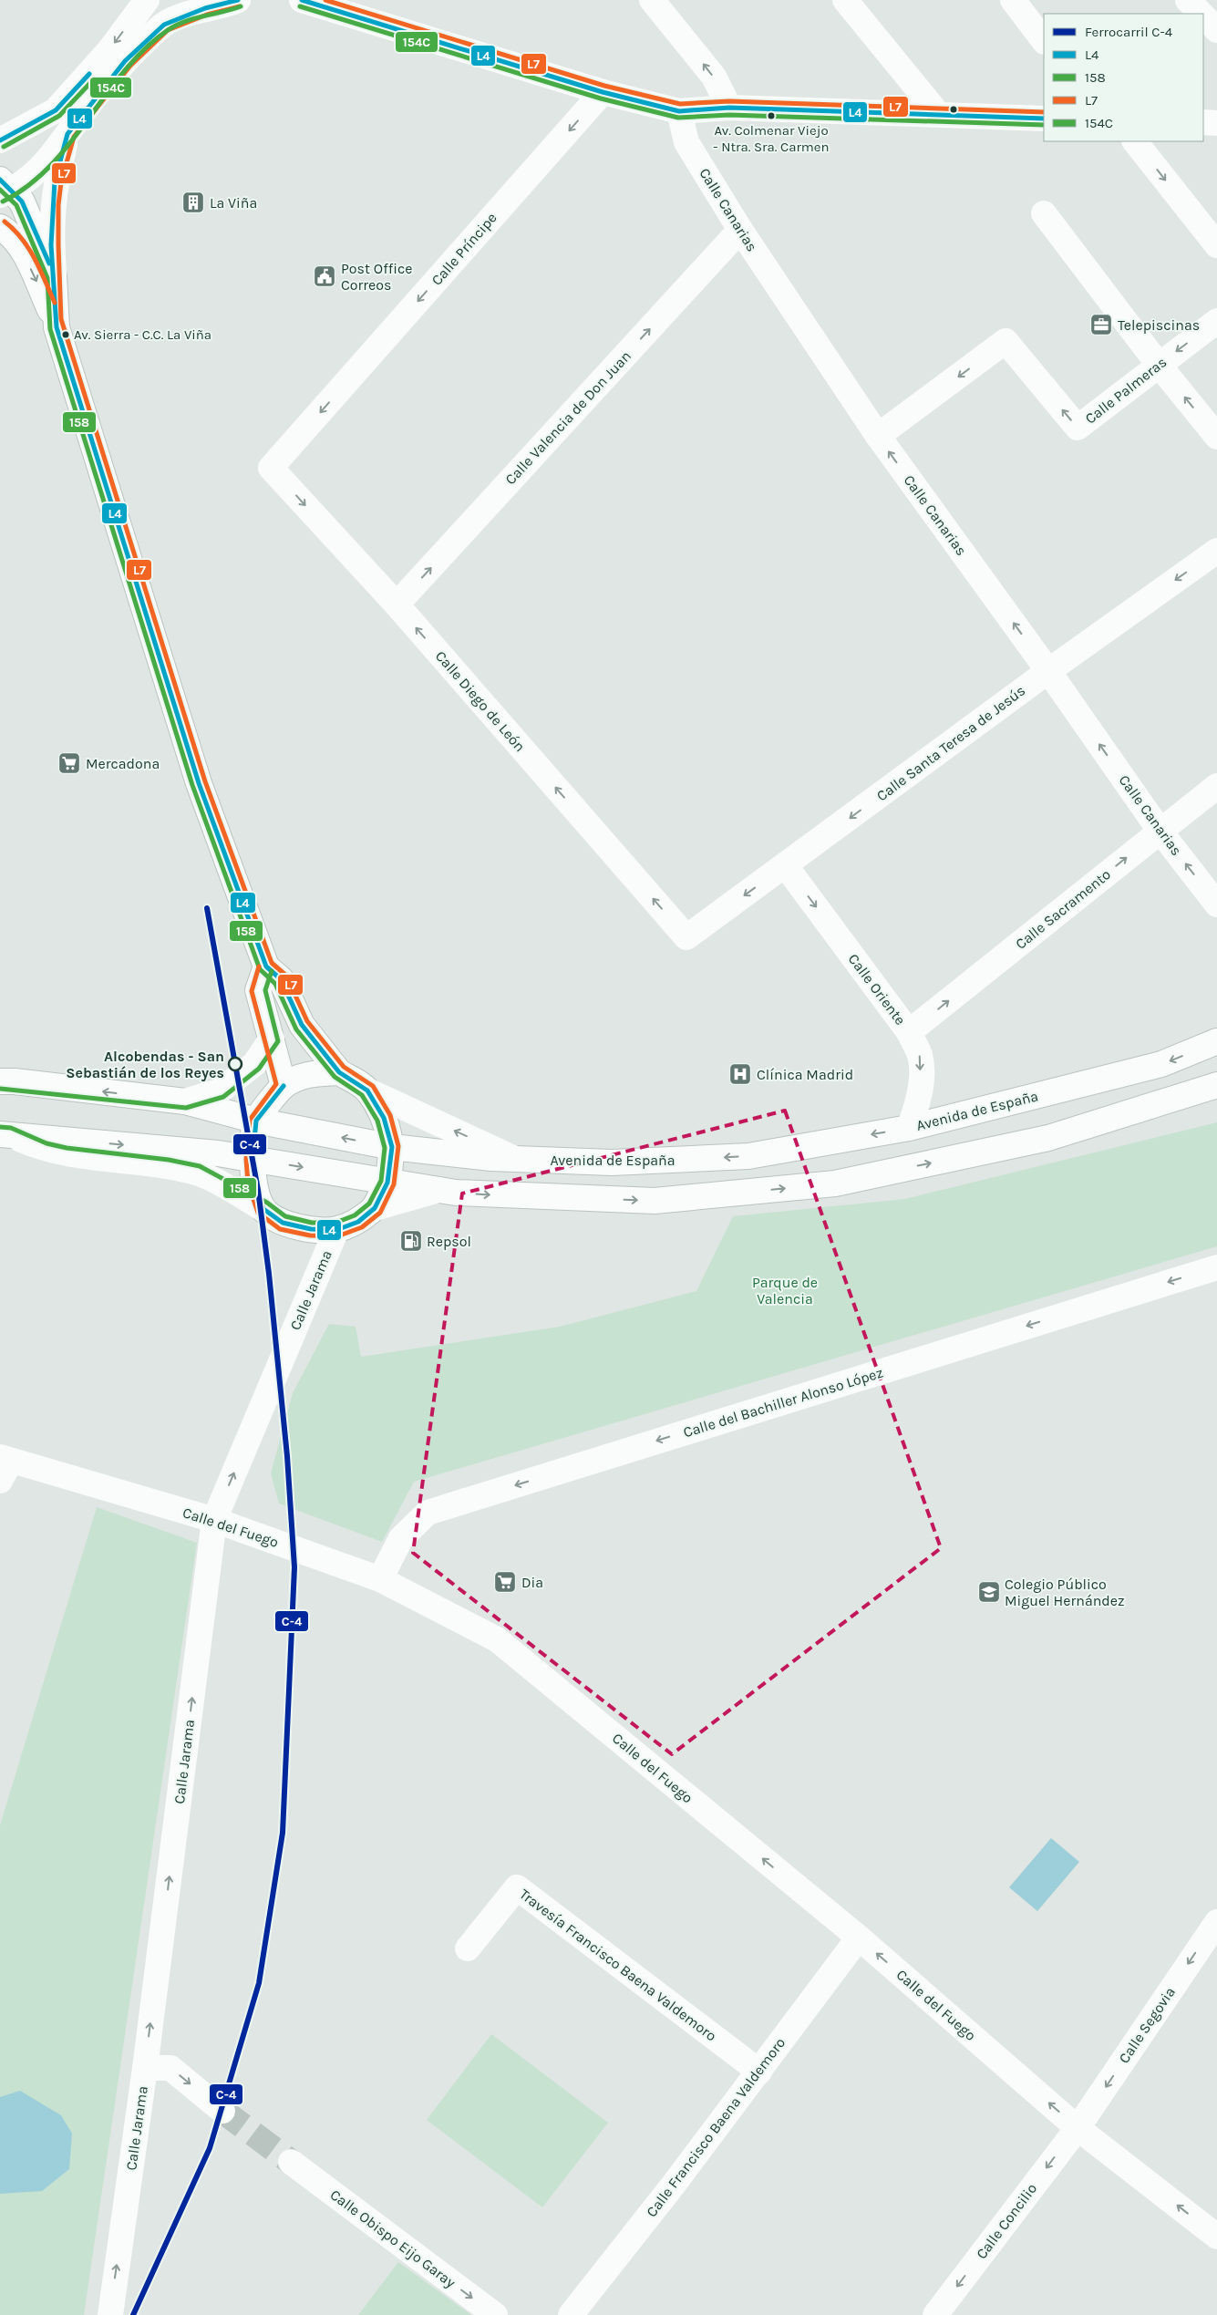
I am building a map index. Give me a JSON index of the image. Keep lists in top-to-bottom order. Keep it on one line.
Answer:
{"streets":{"street":["Calle Canarias","Calle Príncipe","Calle Palmeras","Calle Valencia de Don Juan","Calle Diego de León","Calle Santa Teresa de Jesús","Calle Sacramento","Calle Oriente","Avenida de España","Calle Jarama","Calle del Bachiller Alonso López","Calle del Fuego","Travesía Francisco Baena Valdemoro","Calle Segovia","Calle Francisco Baena Valdemoro","Calle Concilio","Calle Obispo Eijo Garay"]},"crossings":[["Calle Canarias","Calle Palmeras"],["Calle Canarias","Calle Valencia de Don Juan"],["Calle Canarias","Calle Santa Teresa de Jesús"],["Calle Canarias","Calle Sacramento"],["Calle Príncipe","Calle Diego de León"],["Calle Valencia de Don Juan","Calle Diego de León"],["Calle Diego de León","Calle Santa Teresa de Jesús"],["Calle Santa Teresa de Jesús","Calle Oriente"],["Calle Sacramento","Calle Oriente"],["Calle Oriente","Avenida de España"],["Calle Jarama","Calle del Fuego"],["Calle del Bachiller Alonso López","Calle del Fuego"],["Calle del Fuego","Calle Segovia"],["Calle del Fuego","Calle Francisco Baena Valdemoro"],["Calle del Fuego","Calle Concilio"],["Travesía Francisco Baena Valdemoro","Calle Francisco Baena Valdemoro"],["Calle Segovia","Calle Concilio"]],"one_way":["Calle Canarias","Calle Príncipe","Calle Palmeras","Calle Valencia de Don Juan","Calle Santa Teresa de Jesús","Calle Sacramento","Calle Oriente","Calle Jarama","Calle del Fuego","Calle Segovia","Calle Concilio","Calle Obispo Eijo Garay"],"parks":["Parque de Valencia"],"places":{"other":["Av. Colmenar Viejo - Ntra. Sra. Carmen","Av. Sierra - C.C. La Viña","Alcobendas - San Sebastián de los Reyes"],"building":["La Viña"],"public building":["Post Office Correos"],"office":["Telepiscinas"],"supermarket":["Mercadona","Dia"],"hospital":["Clínica Madrid"],"fuel station":["Repsol"],"school or university":["Colegio Público Miguel Hernández"]},"lines":["transit line L4","transit line L7","transit line 154C","transit line 158","rail line C-4"],"legend":["Ferrocarril C-4","L4","158","L7","154C"]}
